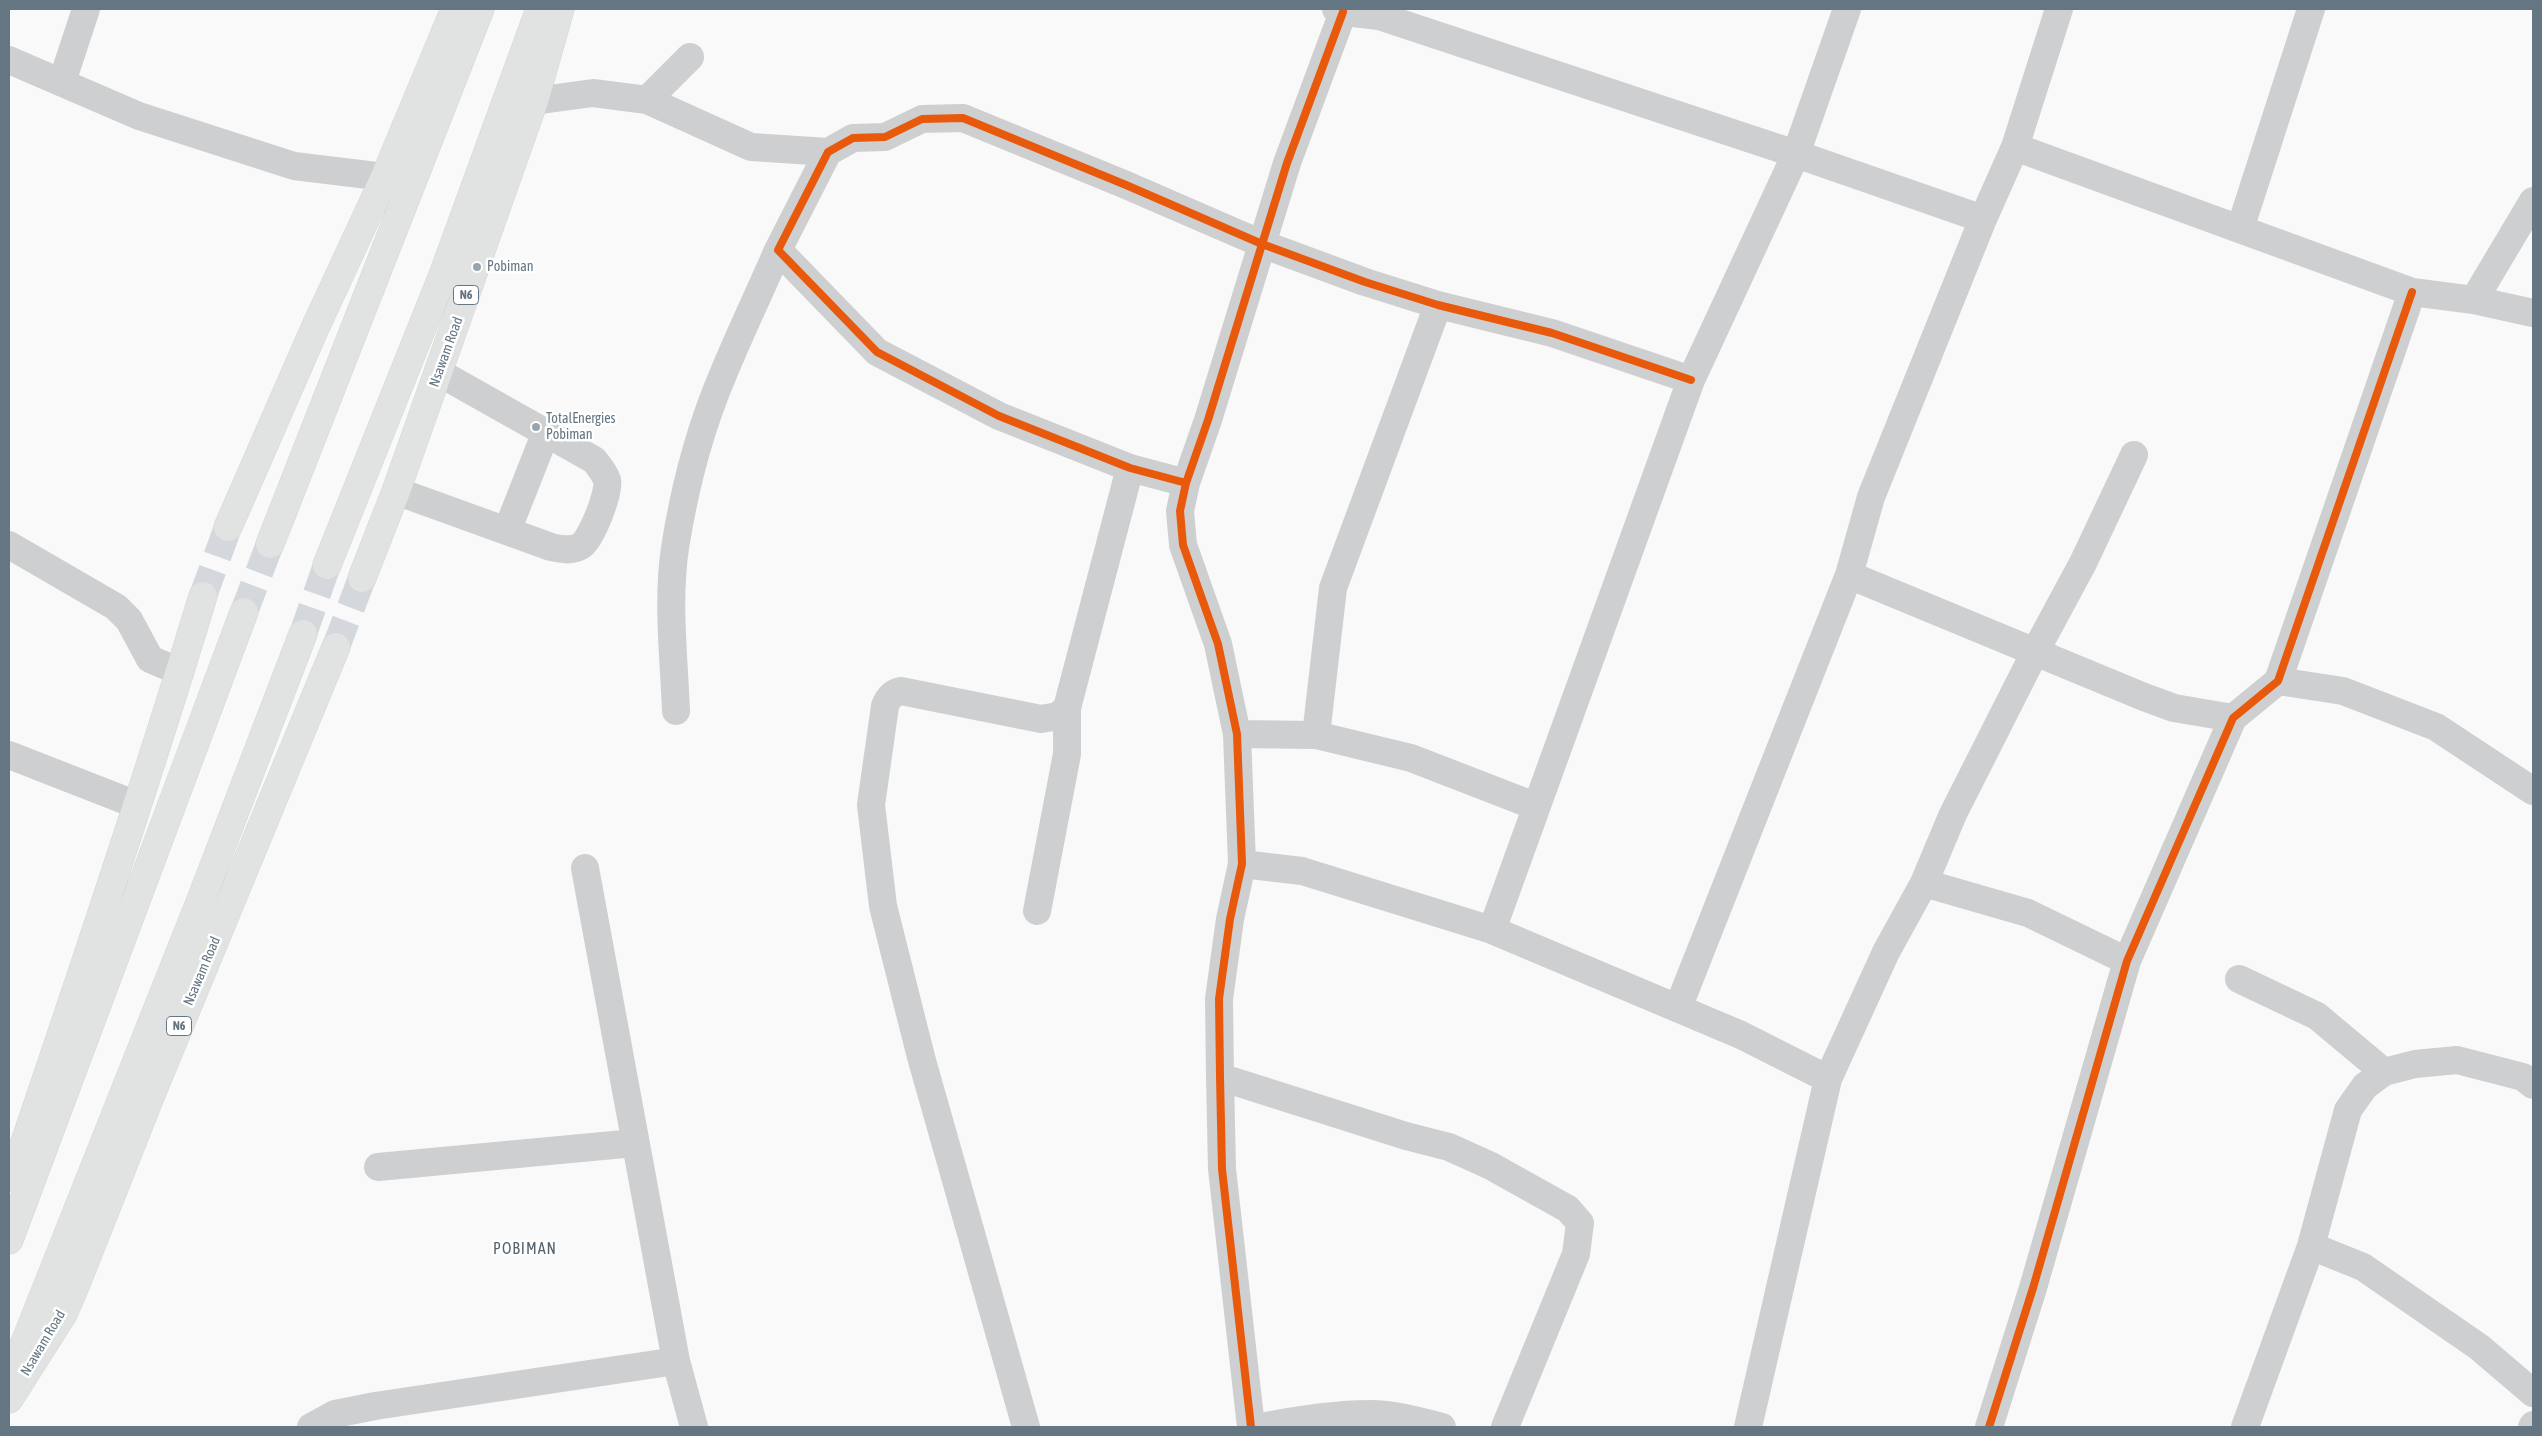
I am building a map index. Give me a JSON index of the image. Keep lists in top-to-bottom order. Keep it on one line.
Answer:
{"streets":{"highway":["N6","Nsawam Road"]},"districts":["POBIMAN"],"places":["Pobiman","TotalEnergies Pobiman"]}
